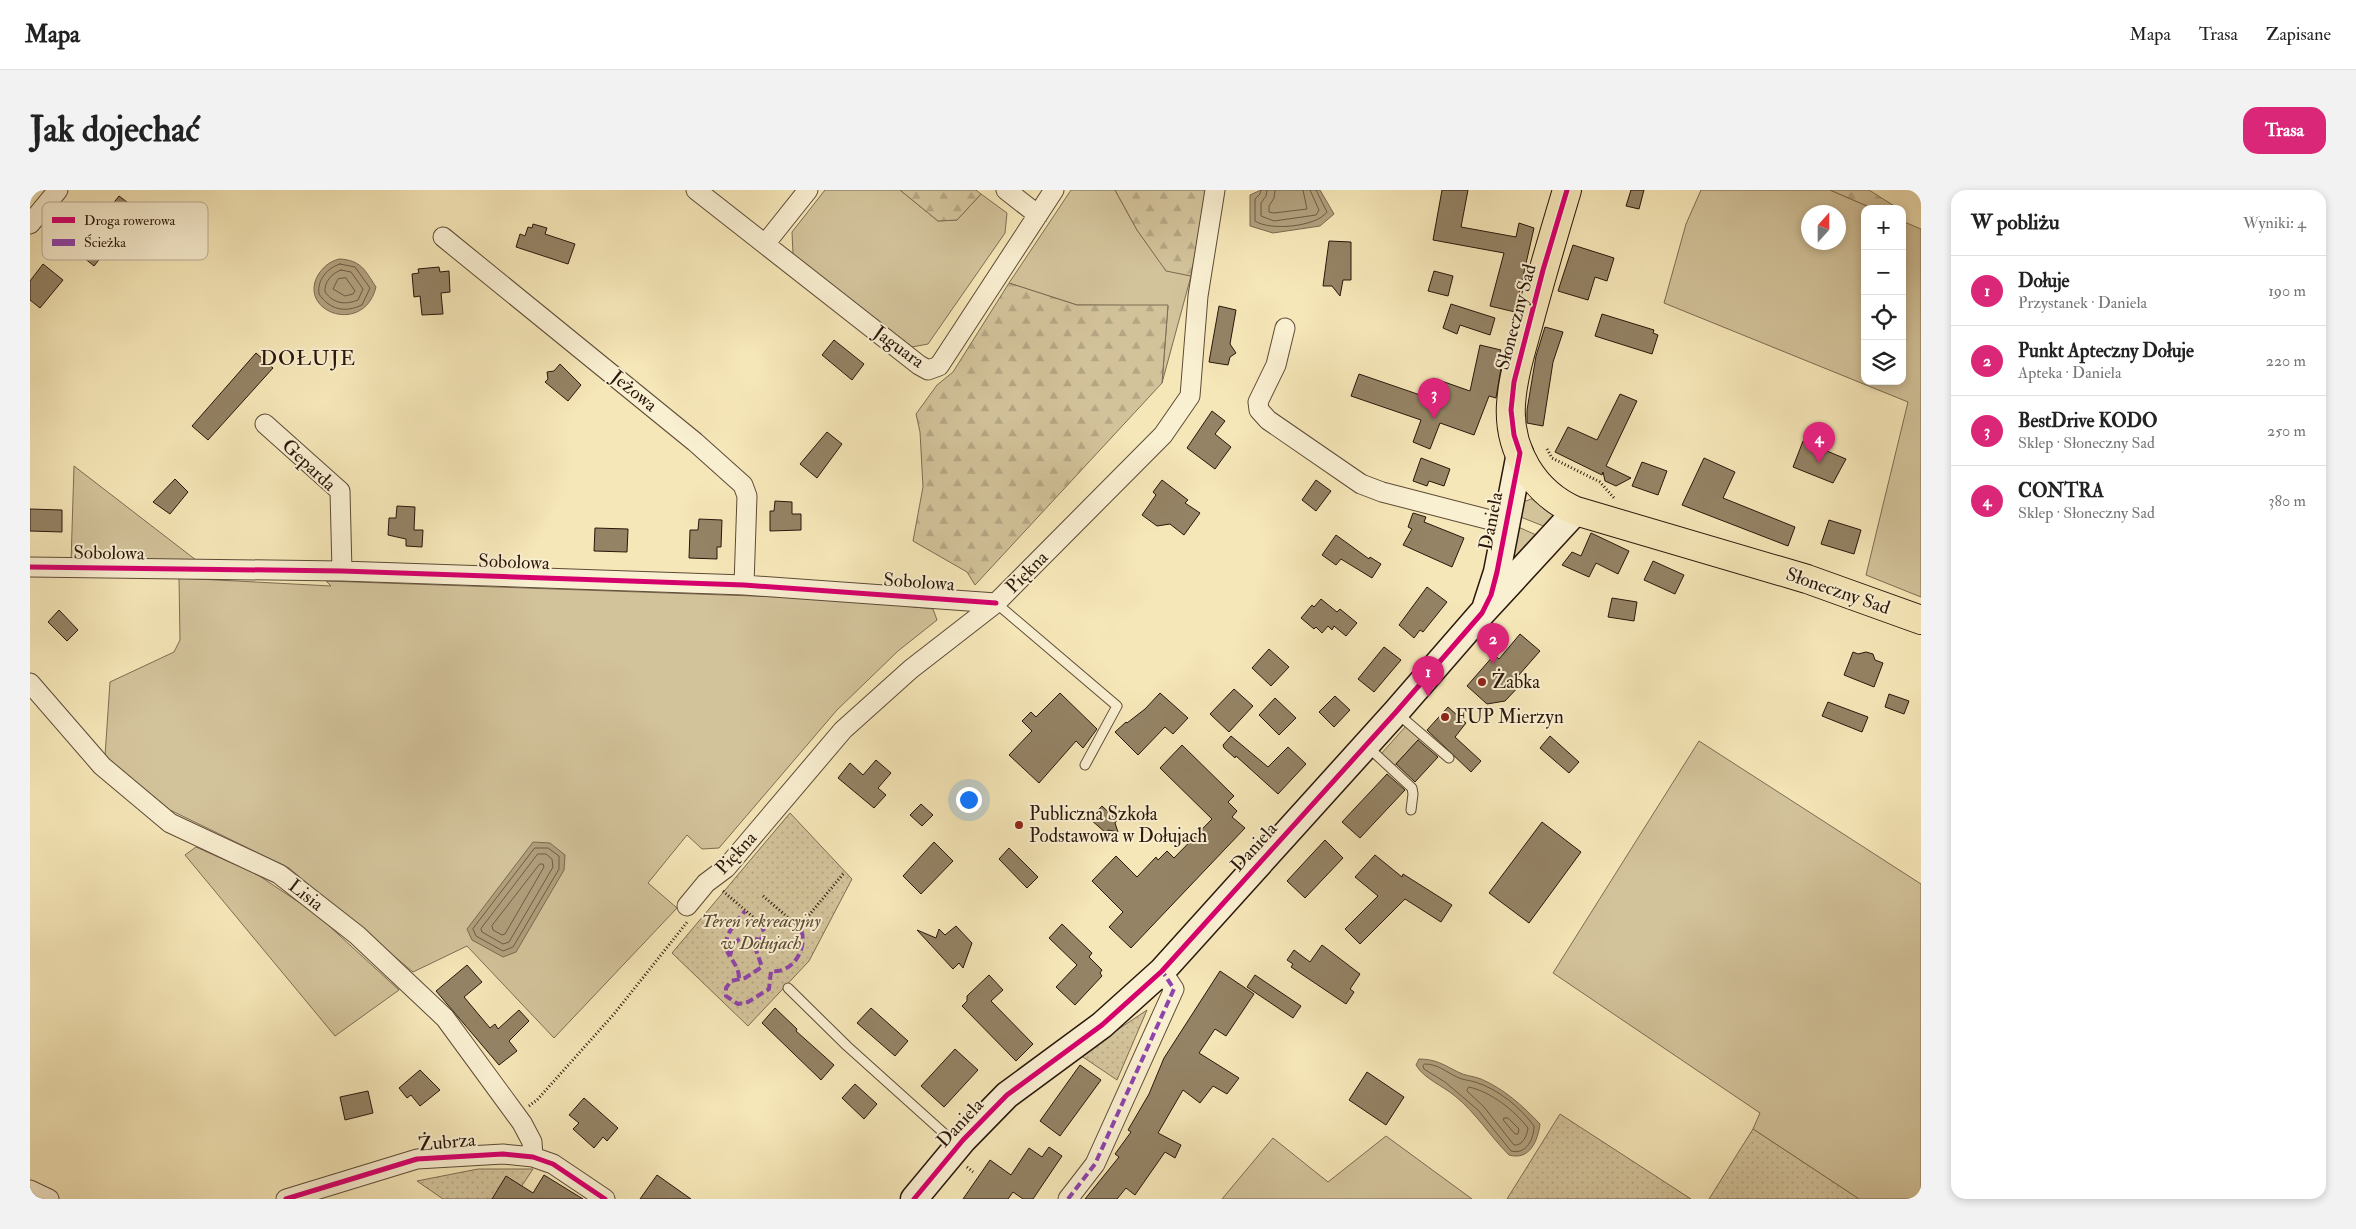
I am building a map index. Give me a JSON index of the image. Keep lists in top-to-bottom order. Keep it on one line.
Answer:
{"streets":{"main road":["Słoneczny Sad"],"street":["Jaguara","Jeżowa","Geparda","Daniela","Sobolowa","Piękna","Lisia","Żubrza"]},"crossings":[["Słoneczny Sad","Daniela"],["Jeżowa","Sobolowa"],["Geparda","Sobolowa"],["Sobolowa","Piękna"],["Lisia","Żubrza"]],"districts":["DOŁUJE"],"parks":["Teren rekreacyjny w Dołujach"],"places":["Żabka","FUP Mierzyn","Publiczna Szkoła Podstawowa w Dołujach"],"legend":["Droga rowerowa","Ścieżka"],"north":"top","page":{"header":"Mapa","nav":["Mapa","Trasa","Zapisane"],"buttons":"Trasa","title":"Jak dojechać","heading":["W pobliżu","Wyniki: 4"],"map_buttons":["+","−"],"list":[{"mark":"1","name":"Dołuje","note":"Przystanek · Daniela","value":"190 m"},{"mark":"2","name":"Punkt Apteczny Dołuje","note":"Apteka · Daniela","value":"220 m"},{"mark":"3","name":"BestDrive KODO","note":"Sklep · Słoneczny Sad","value":"250 m"},{"mark":"4","name":"CONTRA","note":"Sklep · Słoneczny Sad","value":"380 m"}],"pins":["3","4","2","1"]}}
